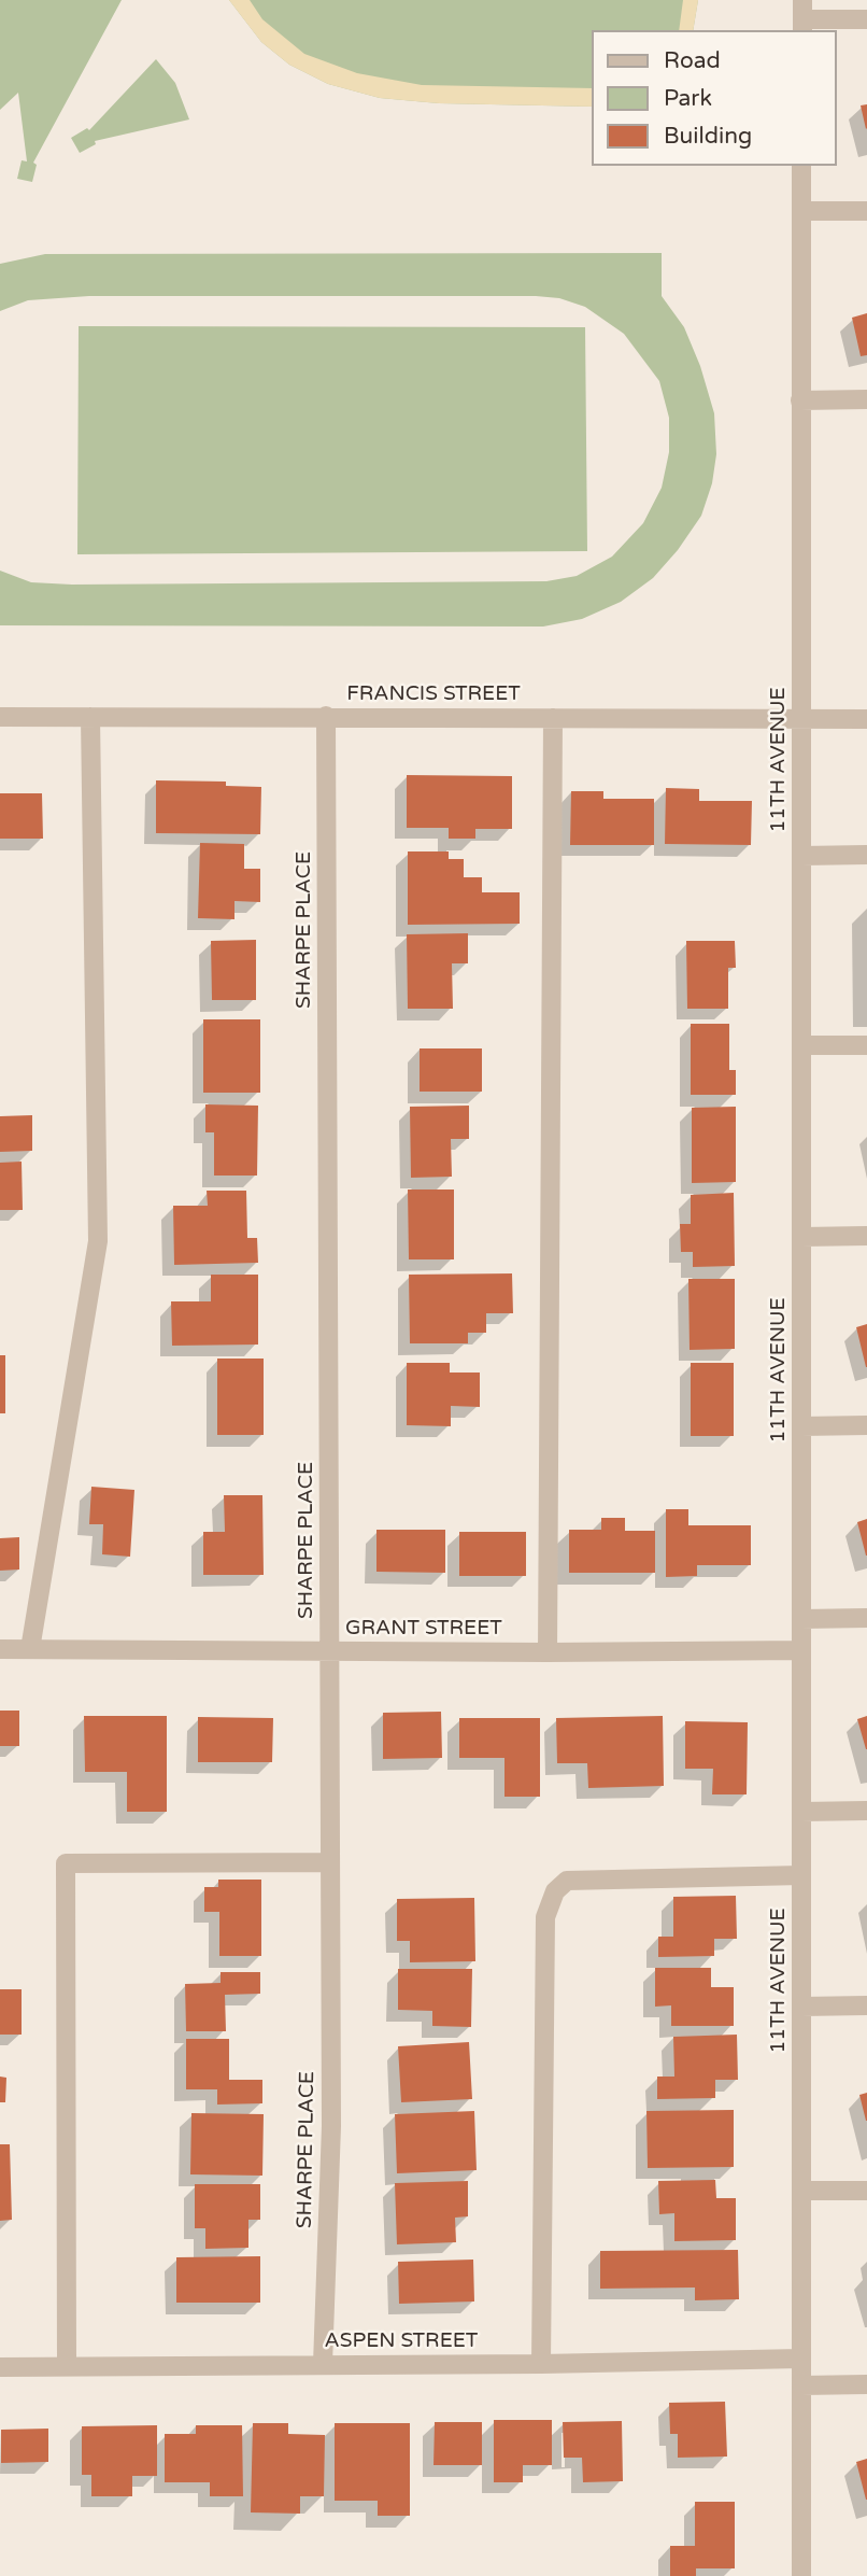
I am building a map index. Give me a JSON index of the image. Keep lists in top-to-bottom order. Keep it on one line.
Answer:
{"streets":{"street":["FRANCIS STREET","11TH AVENUE","SHARPE PLACE","GRANT STREET","ASPEN STREET"]},"crossings":[["FRANCIS STREET","11TH AVENUE"],["FRANCIS STREET","SHARPE PLACE"],["11TH AVENUE","GRANT STREET"],["11TH AVENUE","ASPEN STREET"],["SHARPE PLACE","GRANT STREET"],["SHARPE PLACE","ASPEN STREET"]],"legend":["Road","Park","Building"]}
